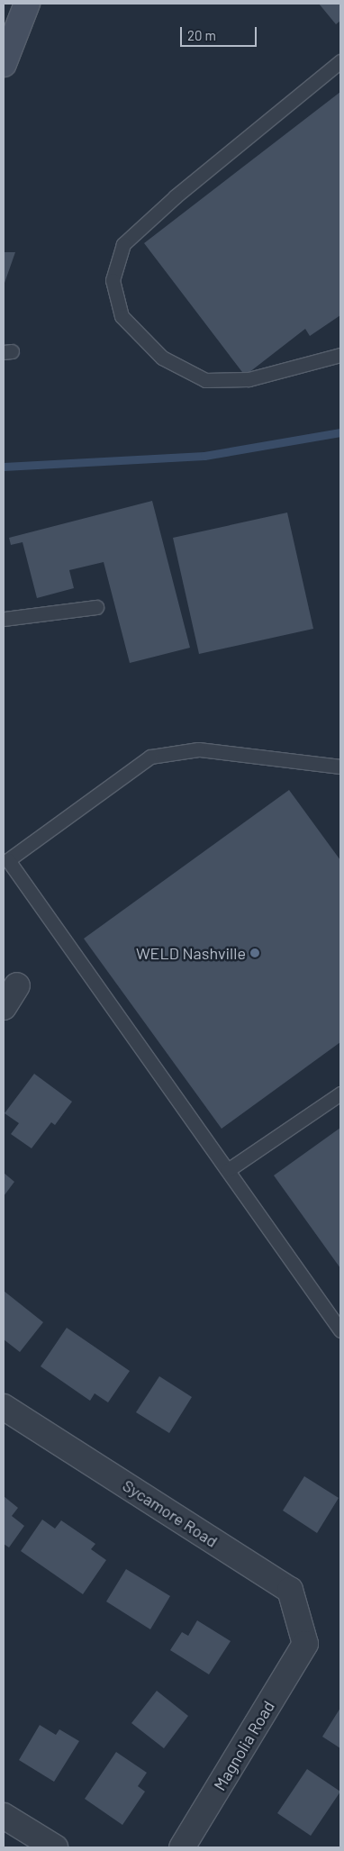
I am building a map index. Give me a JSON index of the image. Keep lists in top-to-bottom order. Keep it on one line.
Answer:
{"streets":{"street":["Sycamore Road","Magnolia Road"]},"crossings":[["Sycamore Road","Magnolia Road"]],"places":["WELD Nashville"],"scale_bar":"20 m"}
